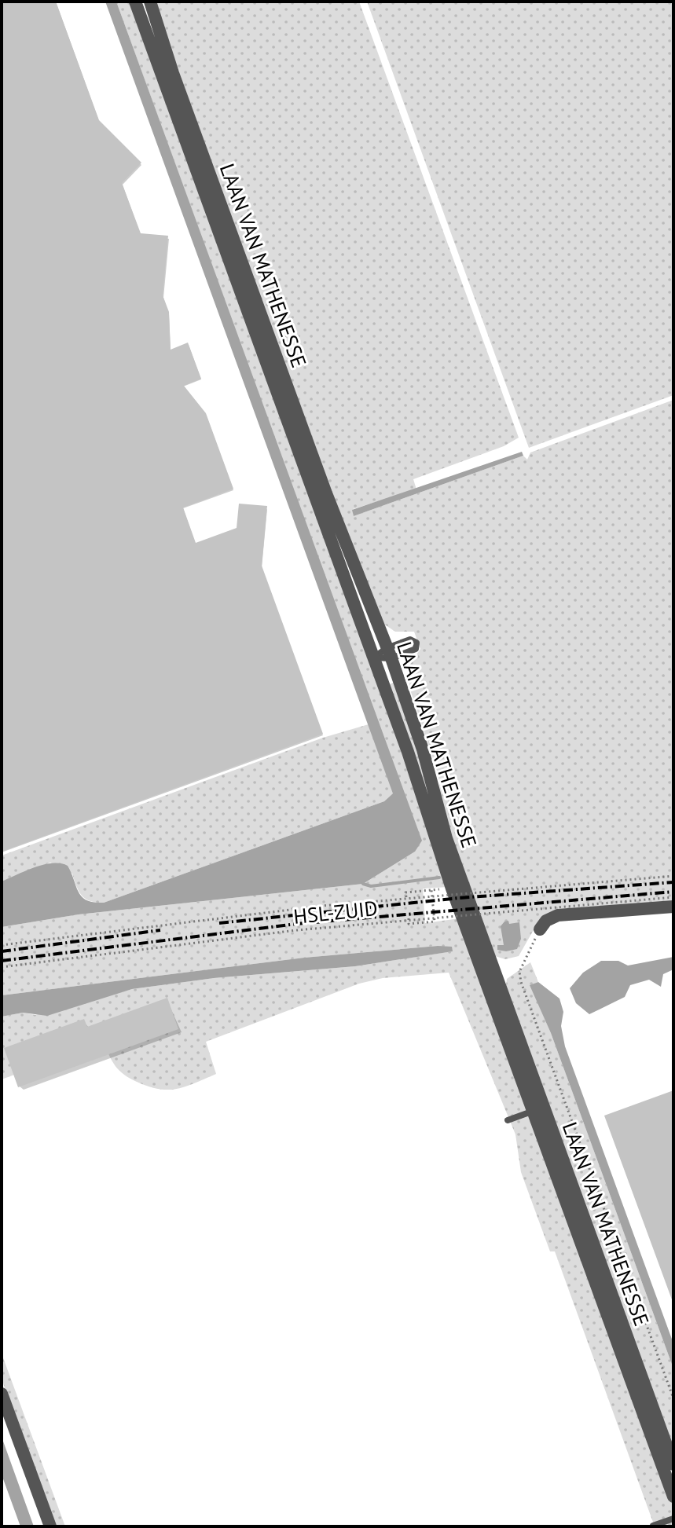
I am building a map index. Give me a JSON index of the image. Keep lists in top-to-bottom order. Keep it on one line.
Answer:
{"streets":{"street":["LAAN VAN MATHENESSE"],"path":["HSL-ZUID"]}}
